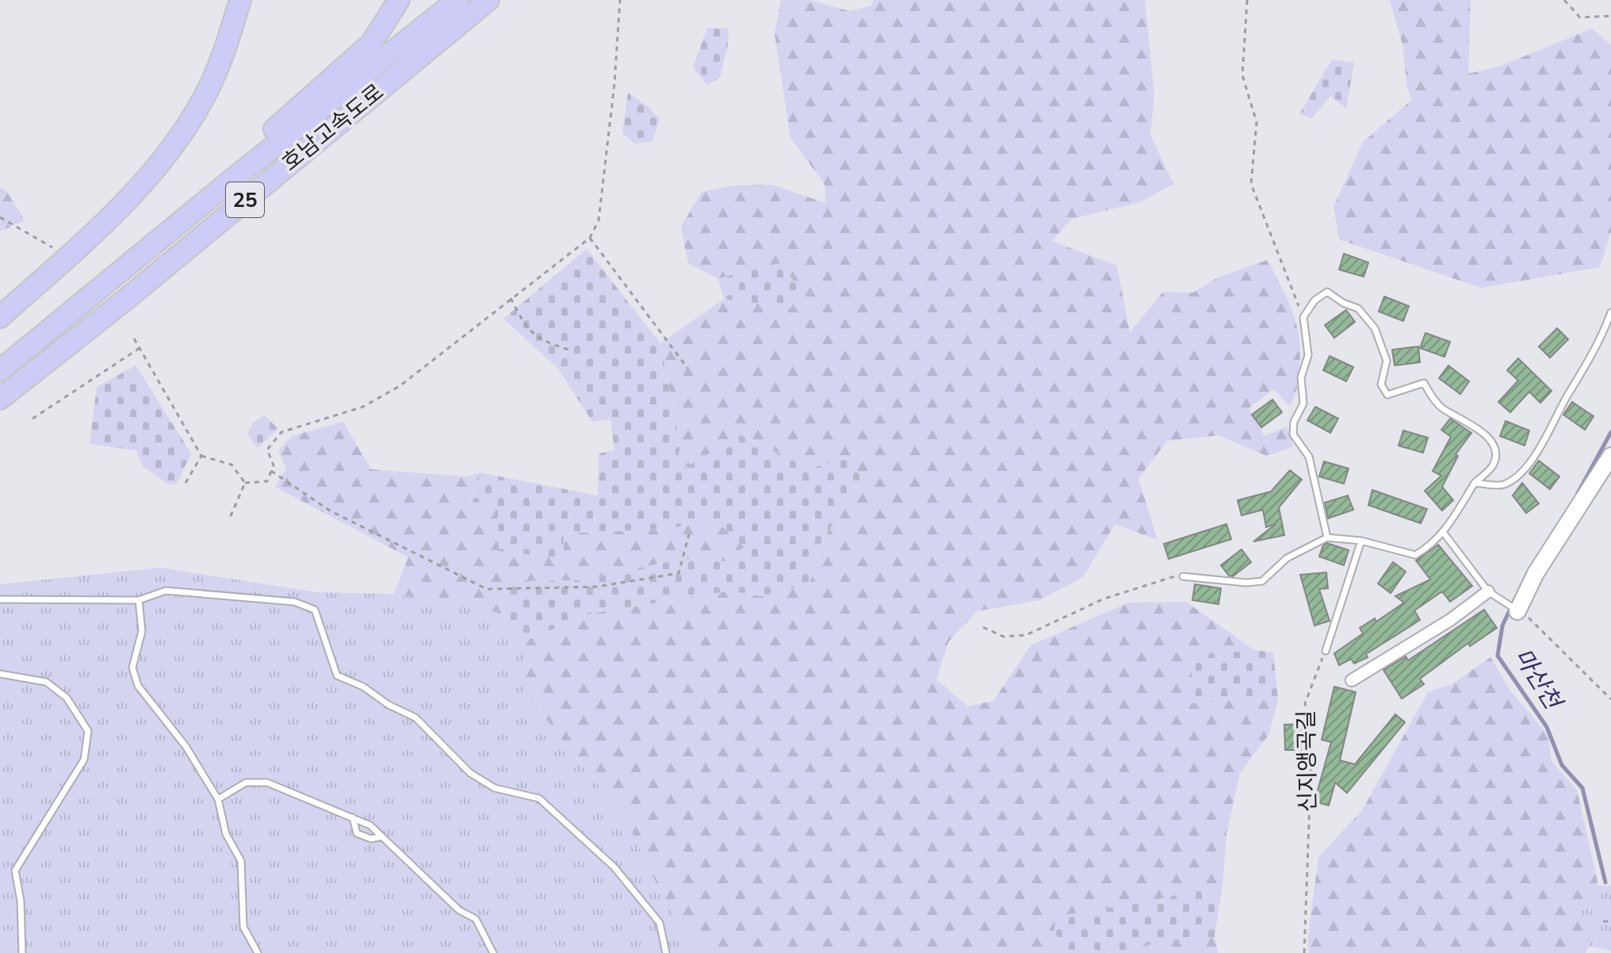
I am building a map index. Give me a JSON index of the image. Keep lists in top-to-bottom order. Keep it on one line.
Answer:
{"streets":{"highway":["호남고속도로","25"],"path":["신지앵곡길"]},"water":["마산천"]}
